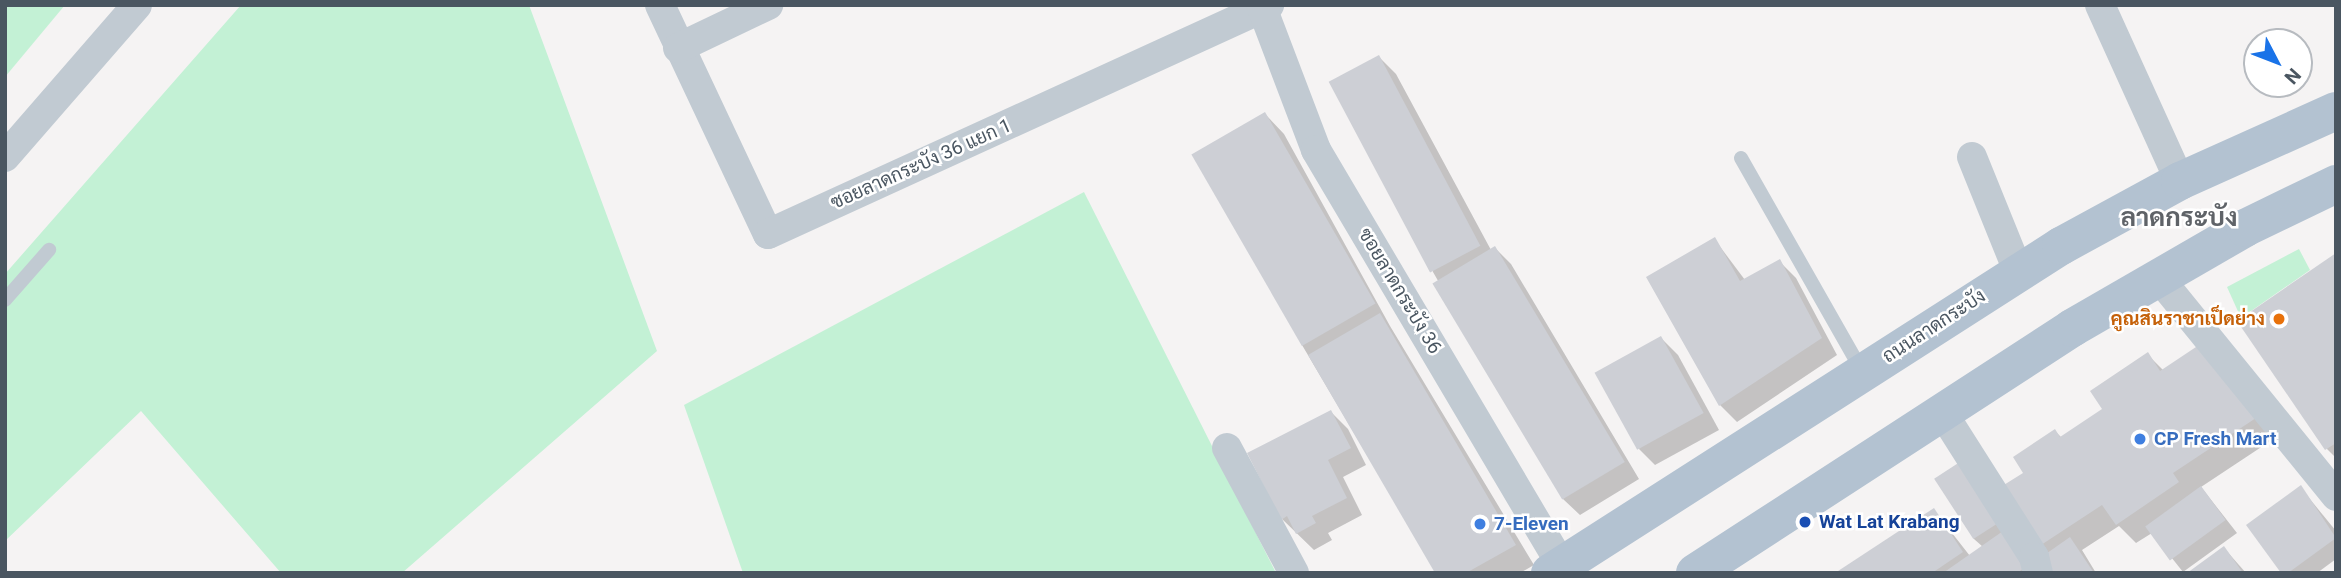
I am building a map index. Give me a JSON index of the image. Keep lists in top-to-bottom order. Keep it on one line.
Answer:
{"streets":{"main road":["ถนนลาดกระบัง"],"street":["ซอยลาดกระบัง 36 แยก 1","ซอยลาดกระบัง 36"]},"crossings":[["ซอยลาดกระบัง 36 แยก 1","ซอยลาดกระบัง 36"],["ซอยลาดกระบัง 36","ถนนลาดกระบัง"]],"districts":["ลาดกระบัง"],"places":["คูณสินราชาเป็ดย่าง","CP Fresh Mart","Wat Lat Krabang","7-Eleven"],"north":"bottom right"}
